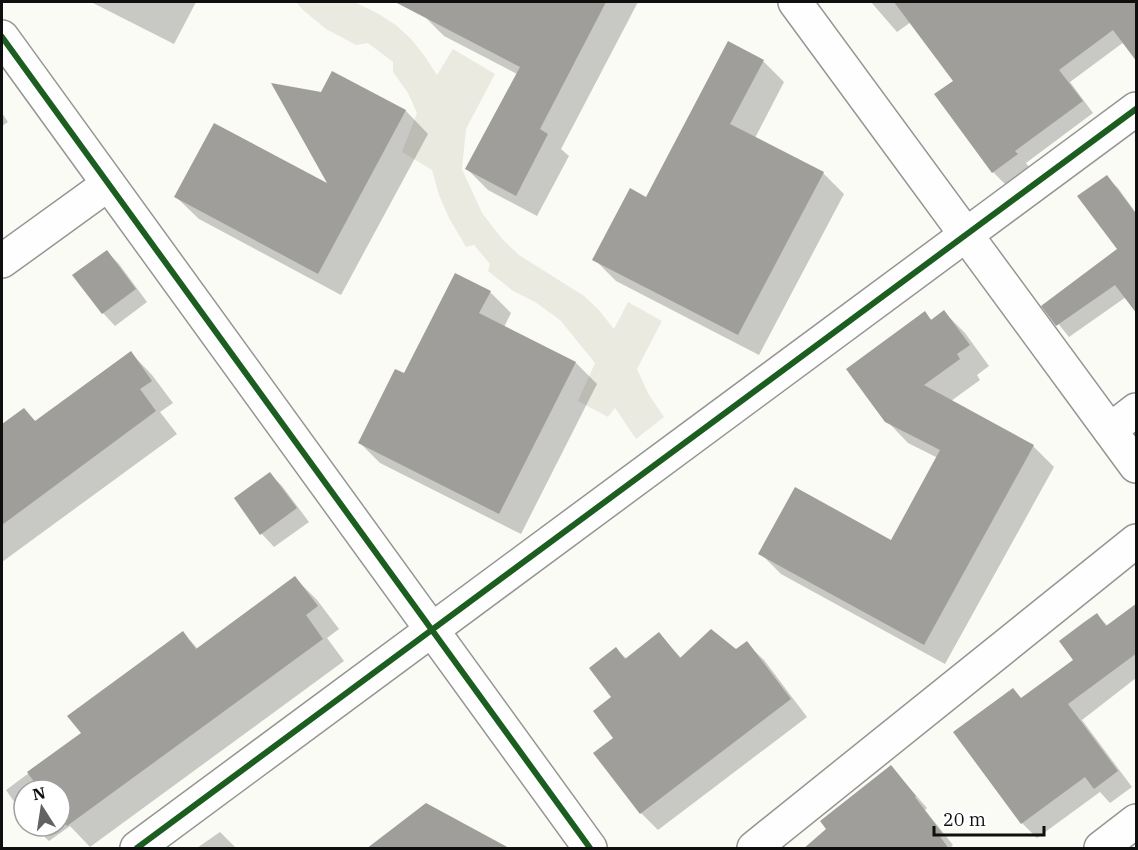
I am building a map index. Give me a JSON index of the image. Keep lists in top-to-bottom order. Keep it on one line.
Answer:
{"scale_bar":"20 m","north":"top"}
